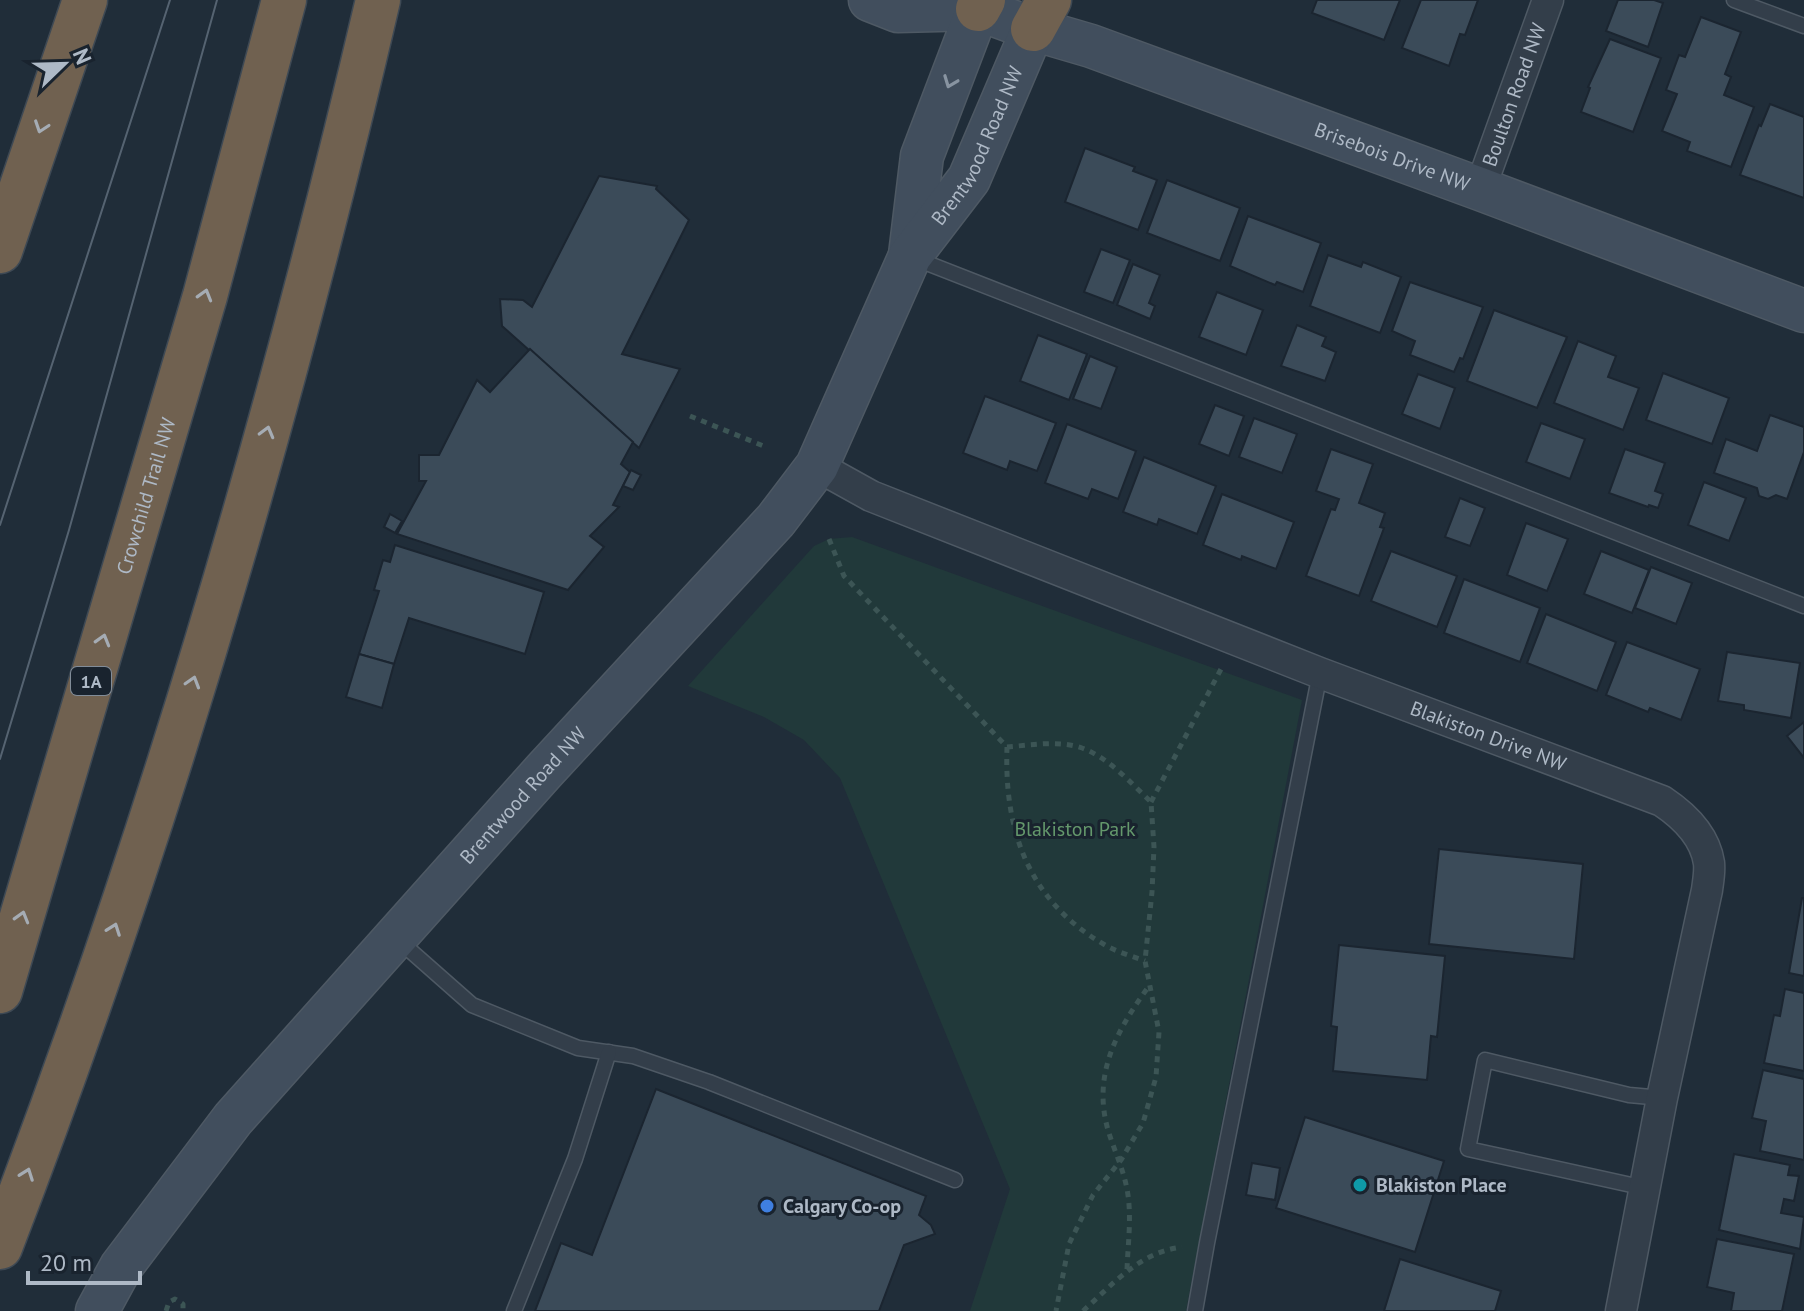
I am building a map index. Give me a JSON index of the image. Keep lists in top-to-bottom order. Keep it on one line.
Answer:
{"streets":{"highway":["Crowchild Trail NW","1A"],"street":["Boulton Road NW","Brentwood Road NW","Brisebois Drive NW","Blakiston Drive NW"]},"crossings":[["Boulton Road NW","Brisebois Drive NW"],["Brentwood Road NW","Brisebois Drive NW"],["Brentwood Road NW","Blakiston Drive NW"]],"parks":["Blakiston Park"],"places":["Blakiston Place","Calgary Co-op"],"scale_bar":"20 m","north":"top right"}
